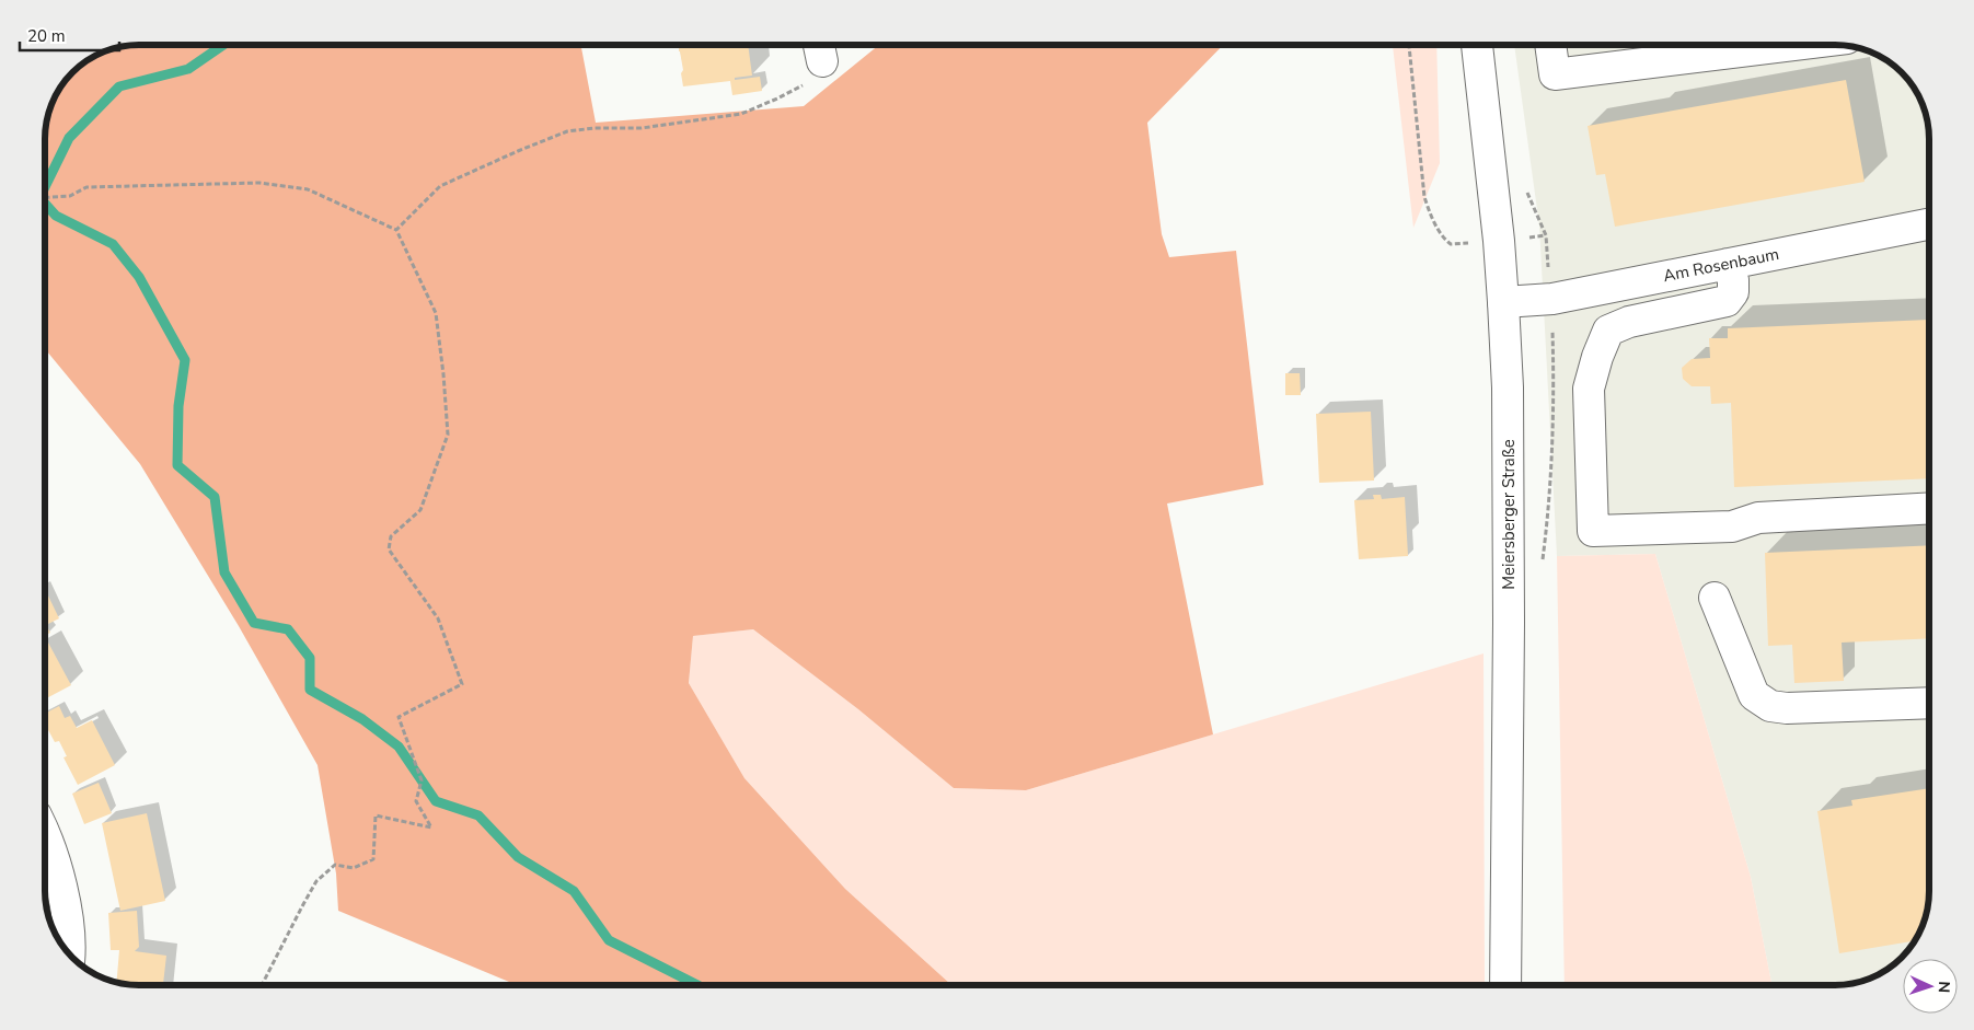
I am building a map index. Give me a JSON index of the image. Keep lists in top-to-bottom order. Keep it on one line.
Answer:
{"streets":{"main road":["Am Rosenbaum","Meiersberger Straße"]},"crossings":[["Am Rosenbaum","Meiersberger Straße"]],"scale_bar":"20 m","north":"right"}
